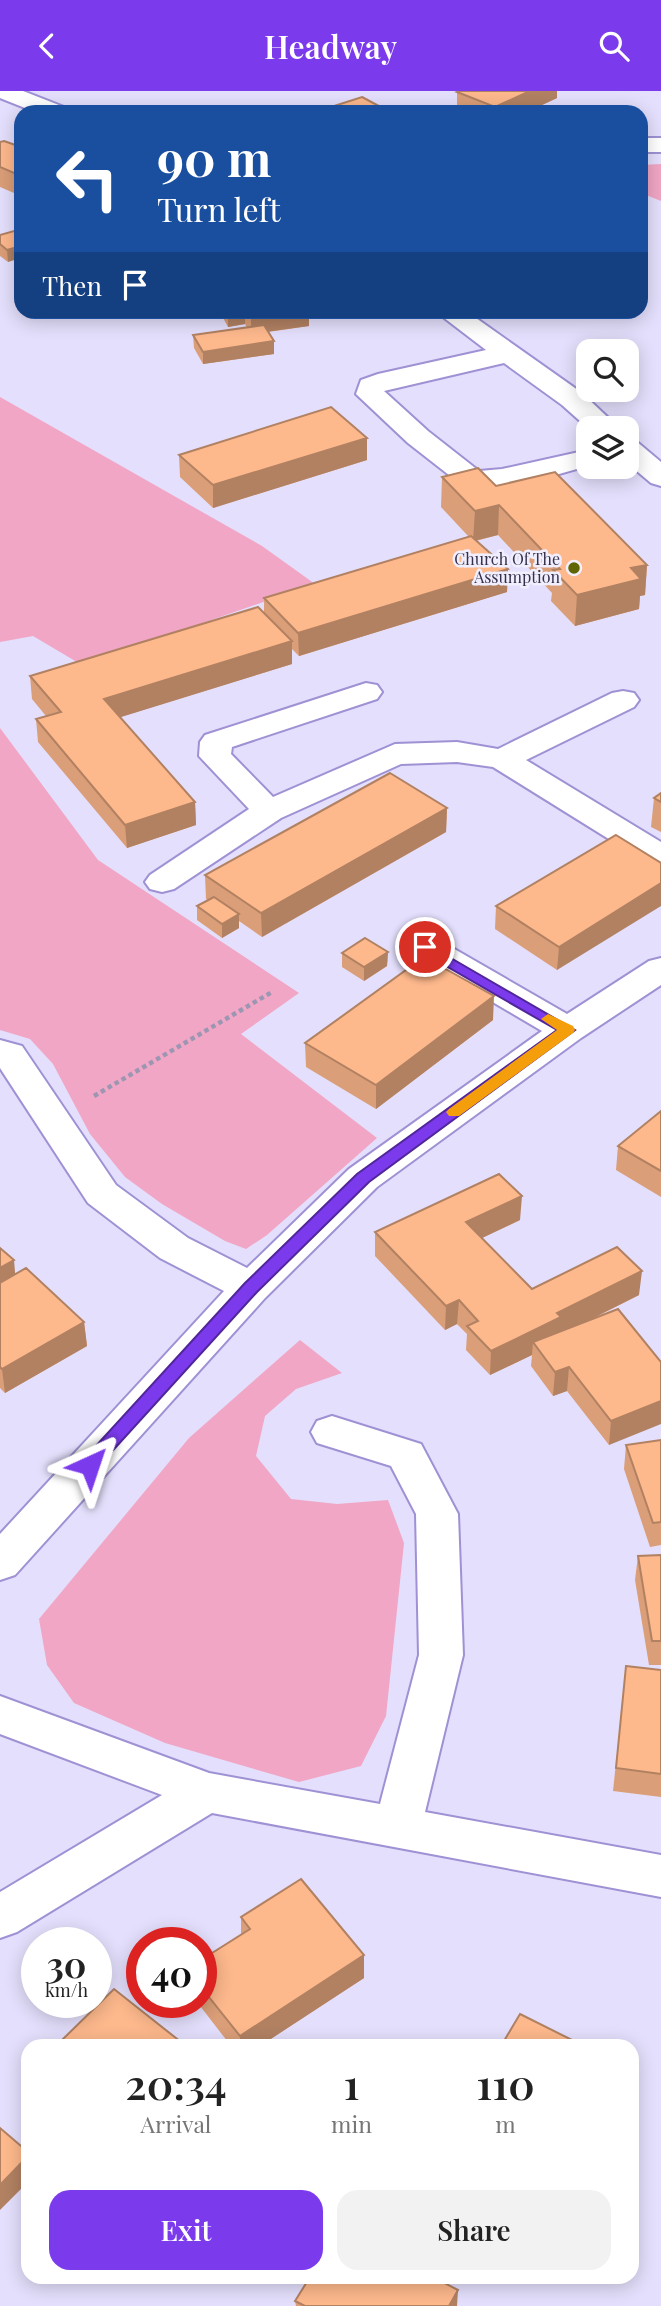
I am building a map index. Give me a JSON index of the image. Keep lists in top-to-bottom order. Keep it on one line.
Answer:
{"places":["Church Of The Assumption"],"page":{"header":"Headway","turn":["90 m","Turn left"],"then":"Then","speed":"30 km/h","limit":"40","eta":["20:34","Arrival","1","min","110","m"],"buttons":["Exit","Share"]}}
